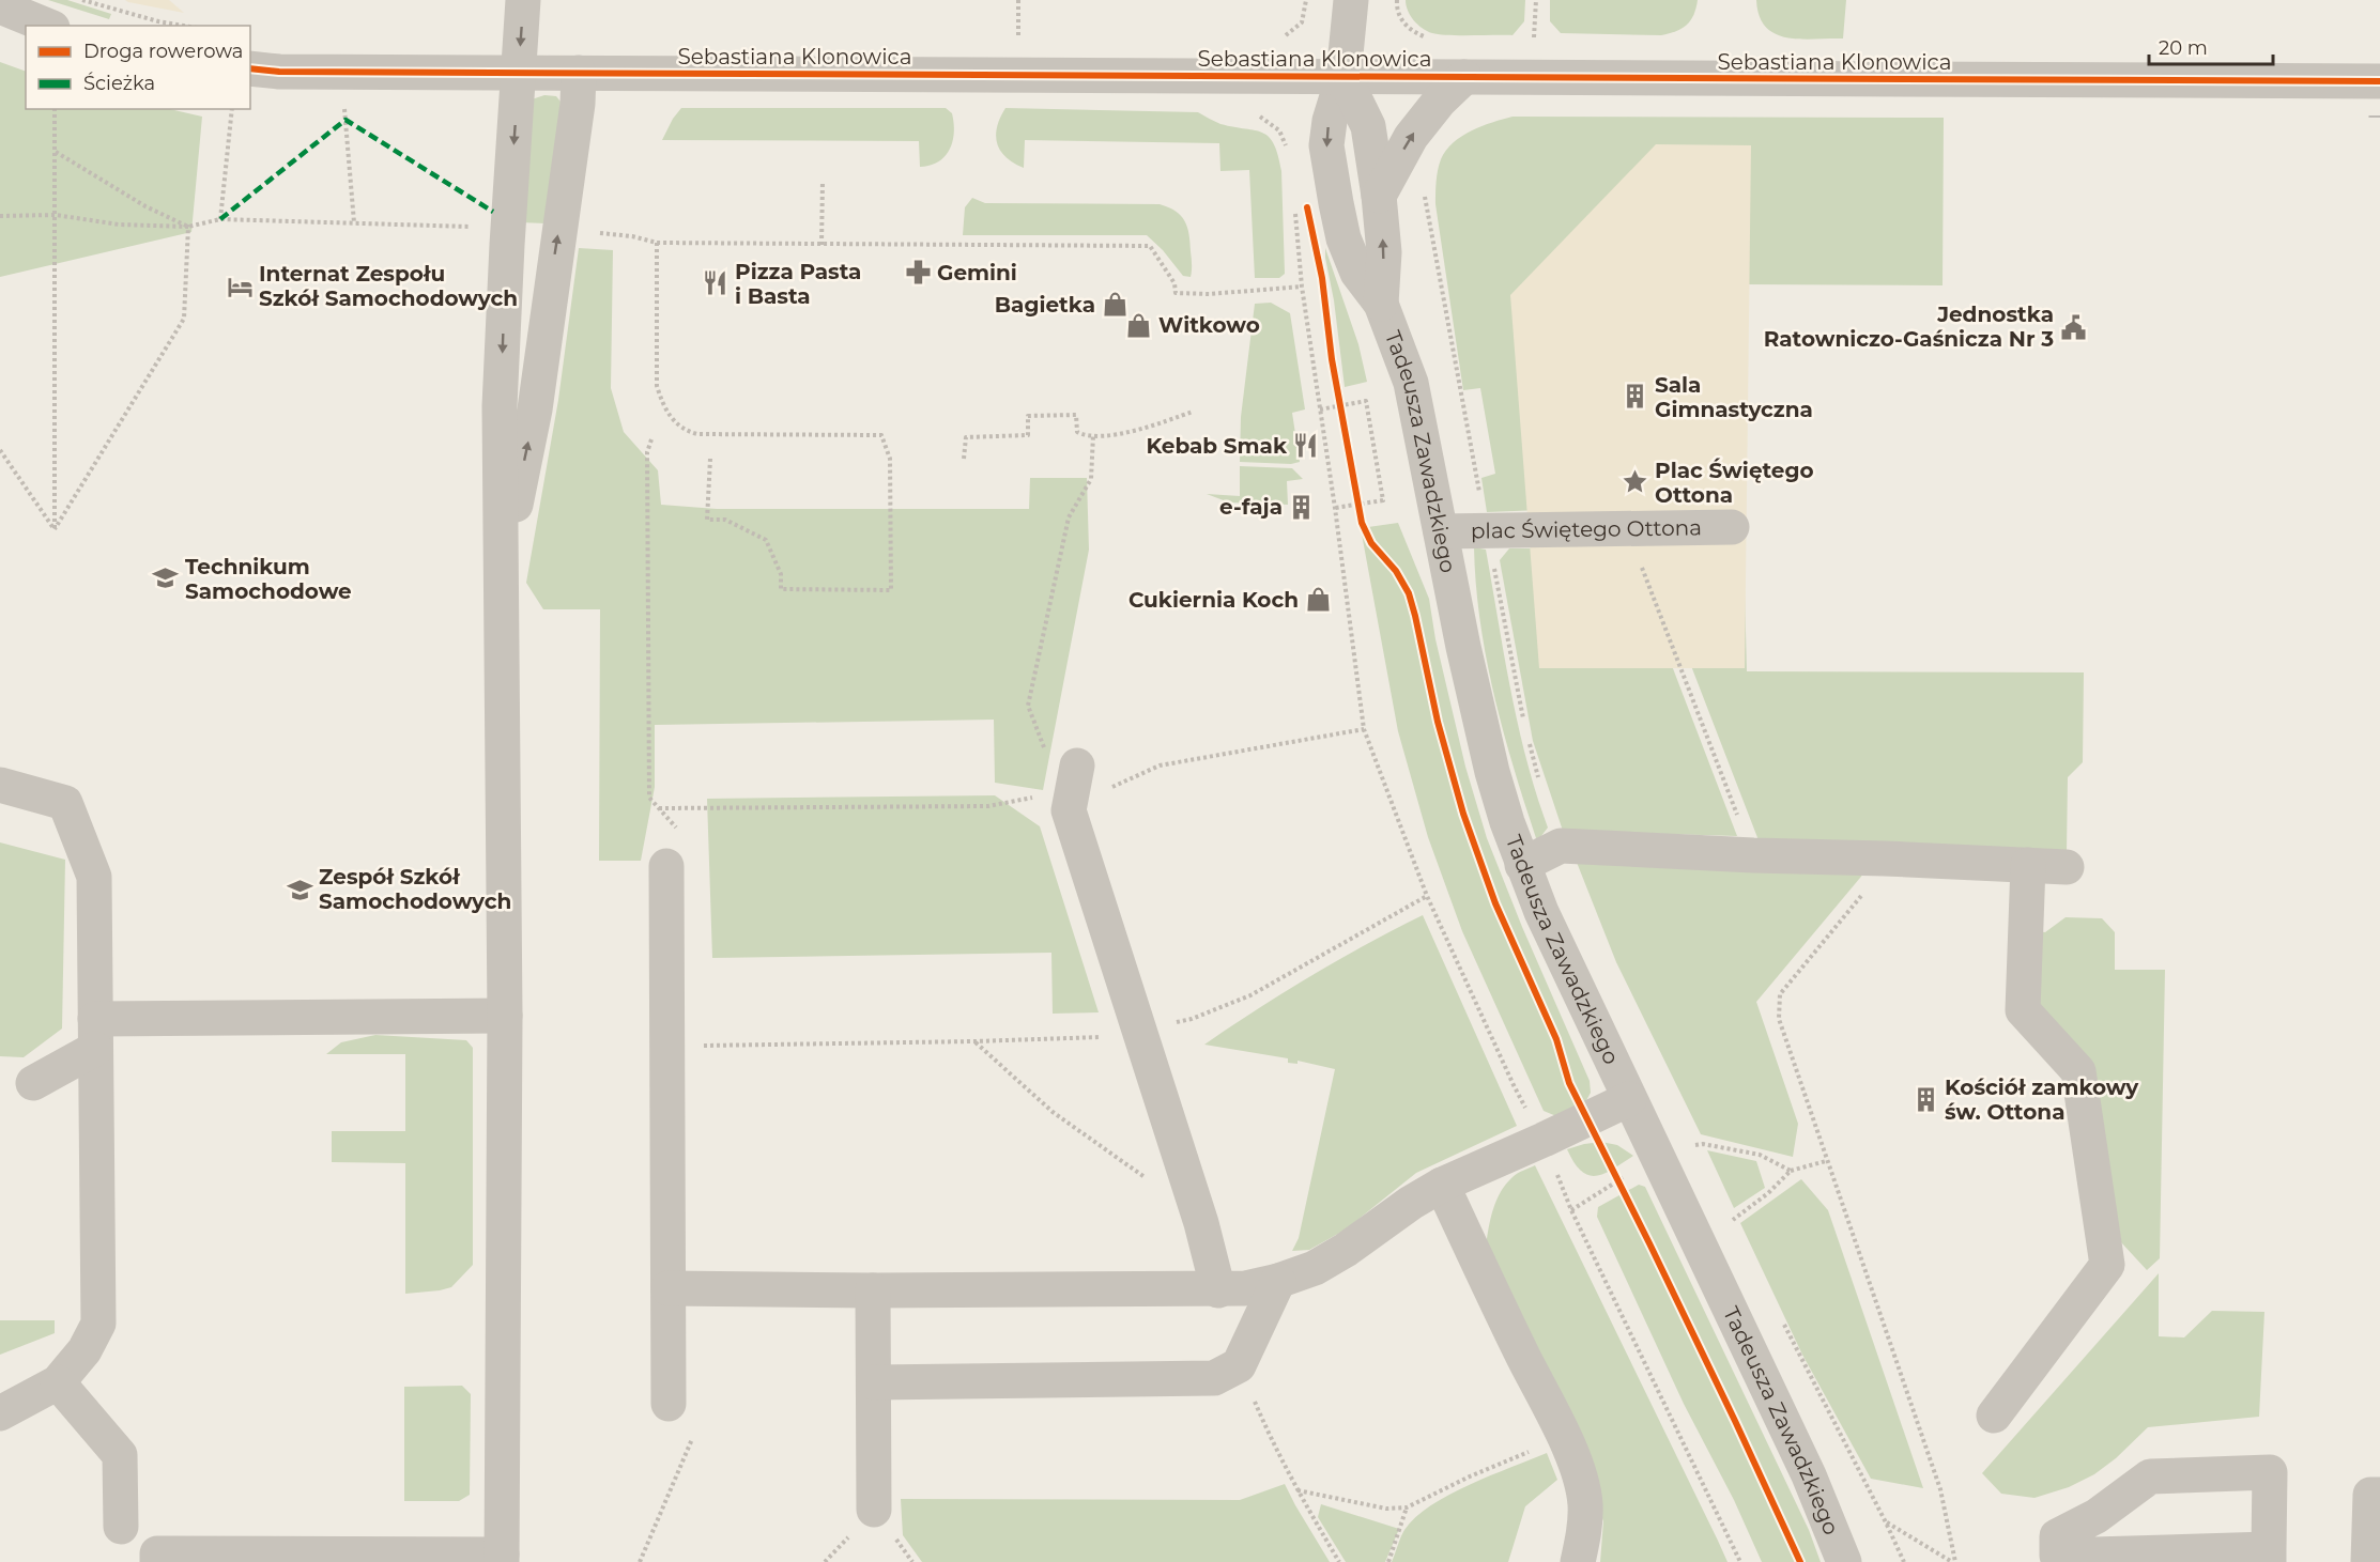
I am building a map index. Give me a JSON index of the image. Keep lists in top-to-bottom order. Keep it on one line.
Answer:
{"streets":{"street":["Sebastiana Klonowica","Tadeusza Zawadzkiego","plac Świętego Ottona"]},"crossings":[["Sebastiana Klonowica","Tadeusza Zawadzkiego"],["Tadeusza Zawadzkiego","plac Świętego Ottona"]],"places":{"pharmacy":["Gemini"],"restaurant":["Pizza Pasta i Basta","Kebab Smak"],"hotel":["Internat Zespołu Szkół Samochodowych"],"shop":["Bagietka","Witkowo","Cukiernia Koch"],"public building":["Jednostka Ratowniczo-Gaśnicza Nr 3"],"building":["Sala Gimnastyczna","e-faja","Kościół zamkowy św. Ottona"],"place":["Plac Świętego Ottona"],"school or university":["Technikum Samochodowe","Zespół Szkół Samochodowych"]},"legend":["Droga rowerowa","Ścieżka"],"scale_bar":"20 m"}
